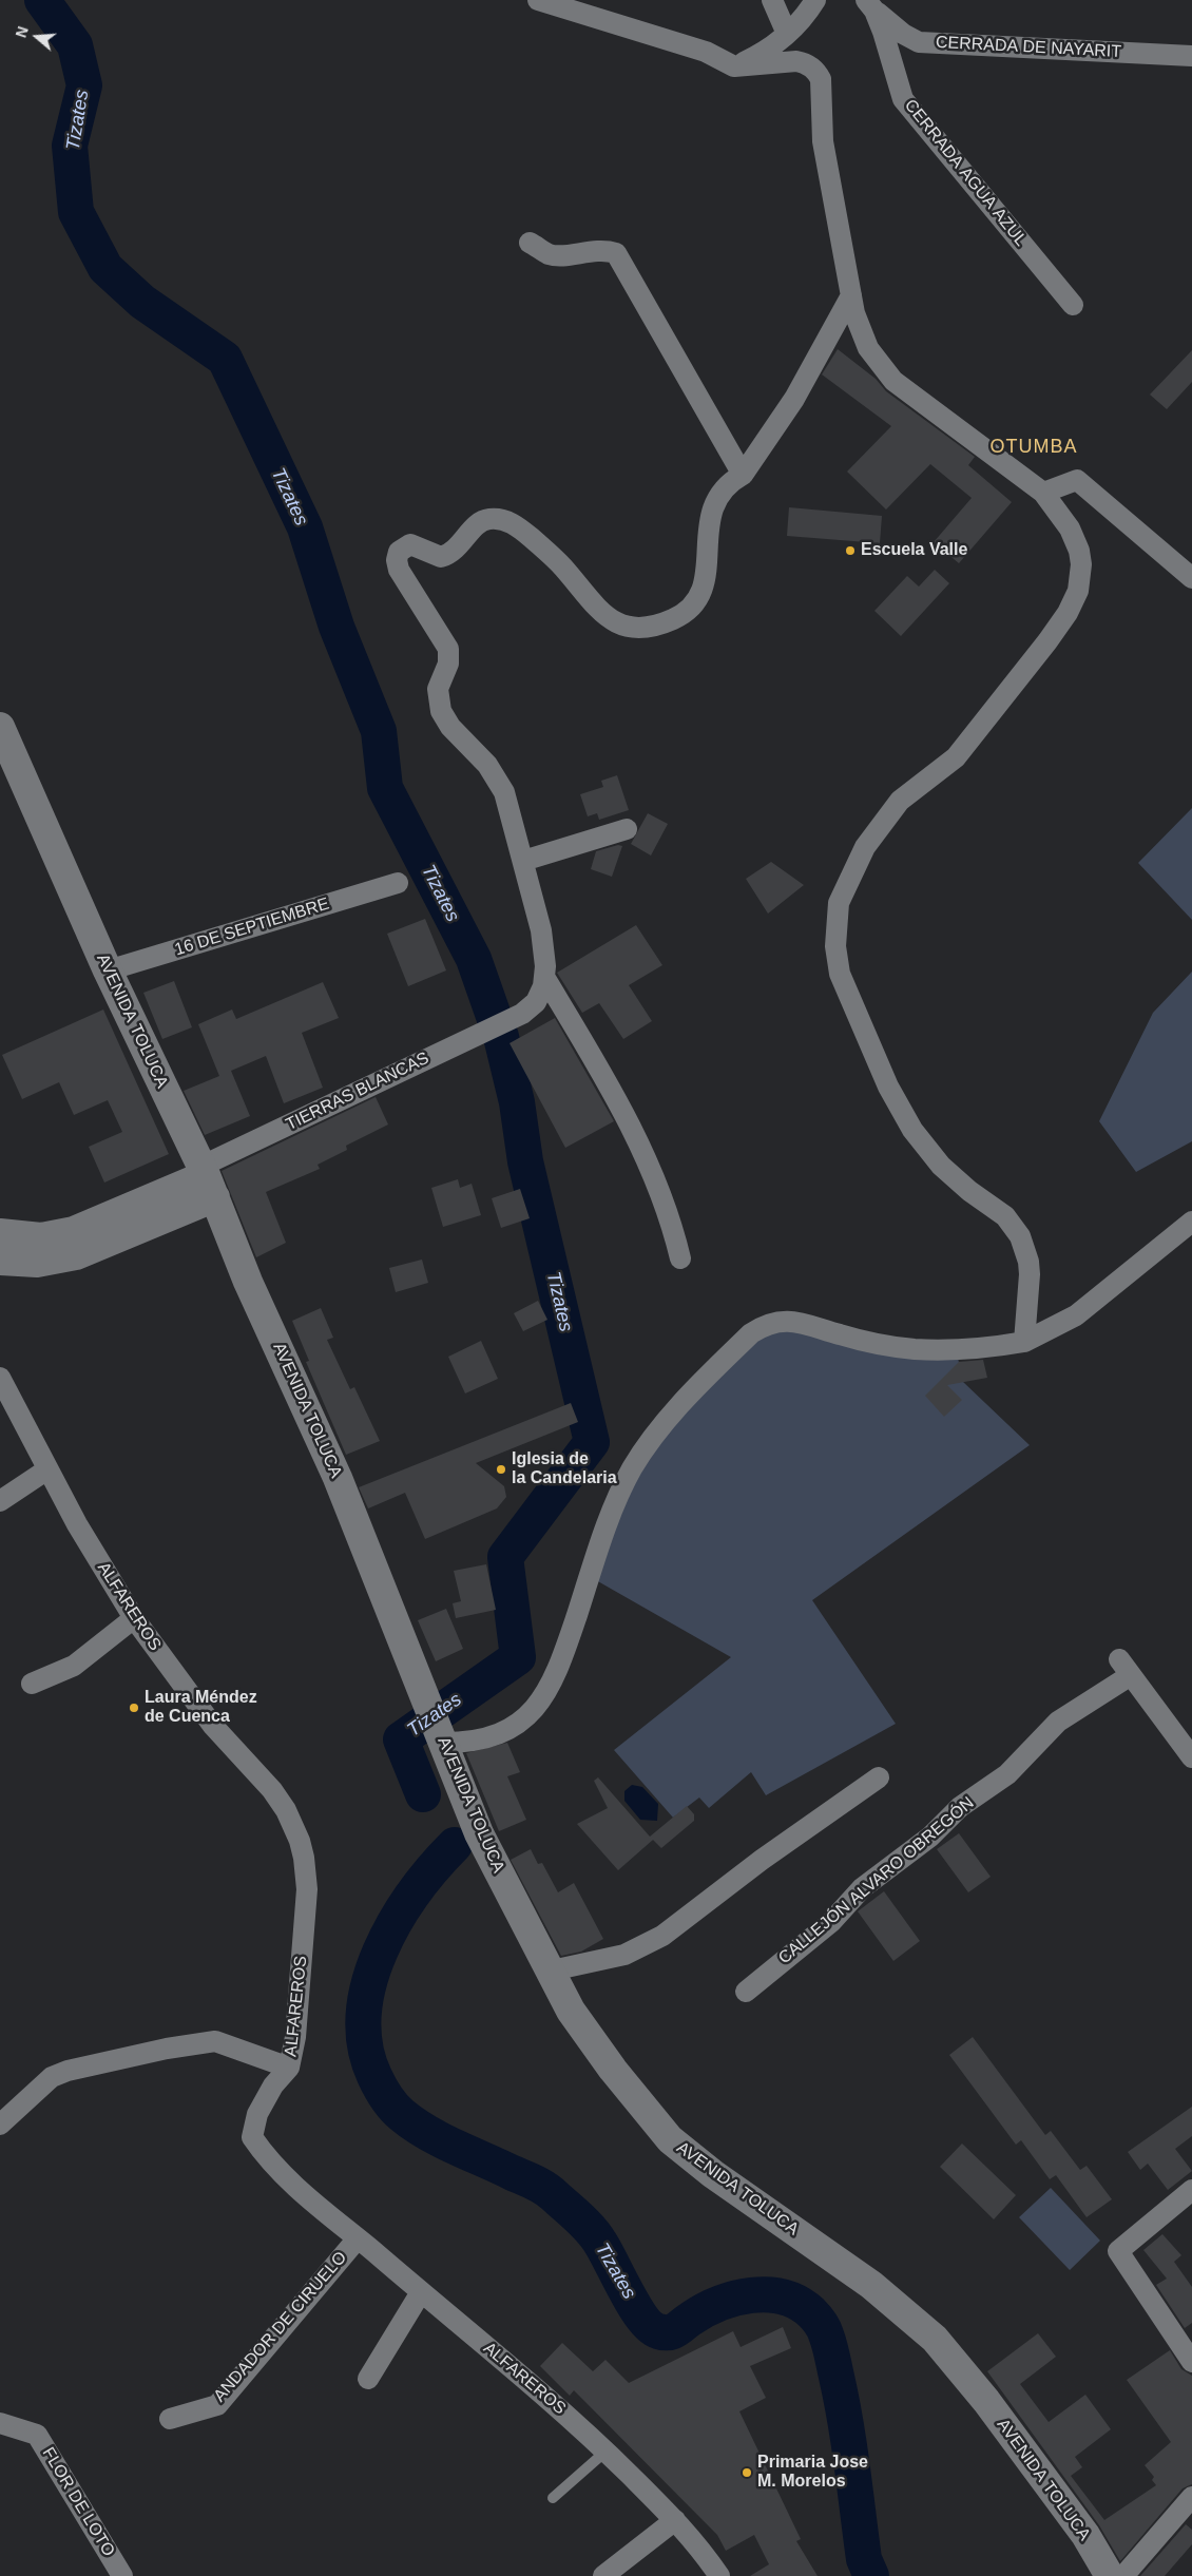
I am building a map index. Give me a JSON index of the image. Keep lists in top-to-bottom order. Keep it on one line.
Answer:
{"streets":{"street":["CERRADA DE NAYARIT","CERRADA AGUA AZUL","16 DE SEPTIEMBRE","AVENIDA TOLUCA","TIERRAS BLANCAS","ALFAREROS","CALLEJÓN ALVARO OBREGÓN","ANDADOR DE CIRUELO","FLOR DE LOTO"]},"crossings":[["CERRADA DE NAYARIT","CERRADA AGUA AZUL"],["16 DE SEPTIEMBRE","AVENIDA TOLUCA"],["AVENIDA TOLUCA","TIERRAS BLANCAS"],["ALFAREROS","ANDADOR DE CIRUELO"]],"districts":["OTUMBA"],"water":["Tizates"],"places":["Escuela Valle","Iglesia de la Candelaria","Laura Méndez de Cuenca","Primaria Jose M. Morelos"],"north":"left"}
